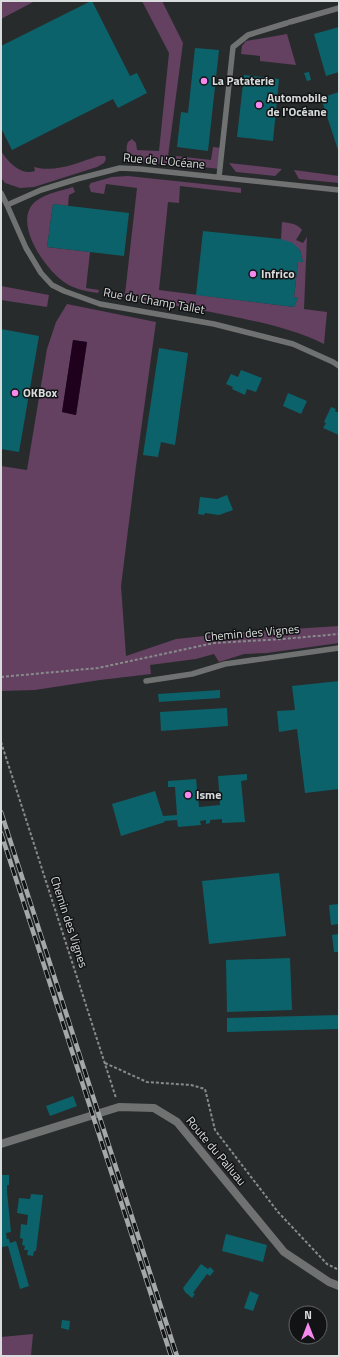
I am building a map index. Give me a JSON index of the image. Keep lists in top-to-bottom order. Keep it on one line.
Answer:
{"streets":{"street":["Route du Palluau"],"lane":["Rue de L'Océane","Rue du Champ Tallet"],"path":["Chemin des Vignes"]},"crossings":[["Rue de L'Océane","Rue du Champ Tallet"],["Chemin des Vignes","Route du Palluau"]],"places":["La Pataterie","Automobile de l'Océane","Infrico","OKBox","Isme"],"north":"top"}
